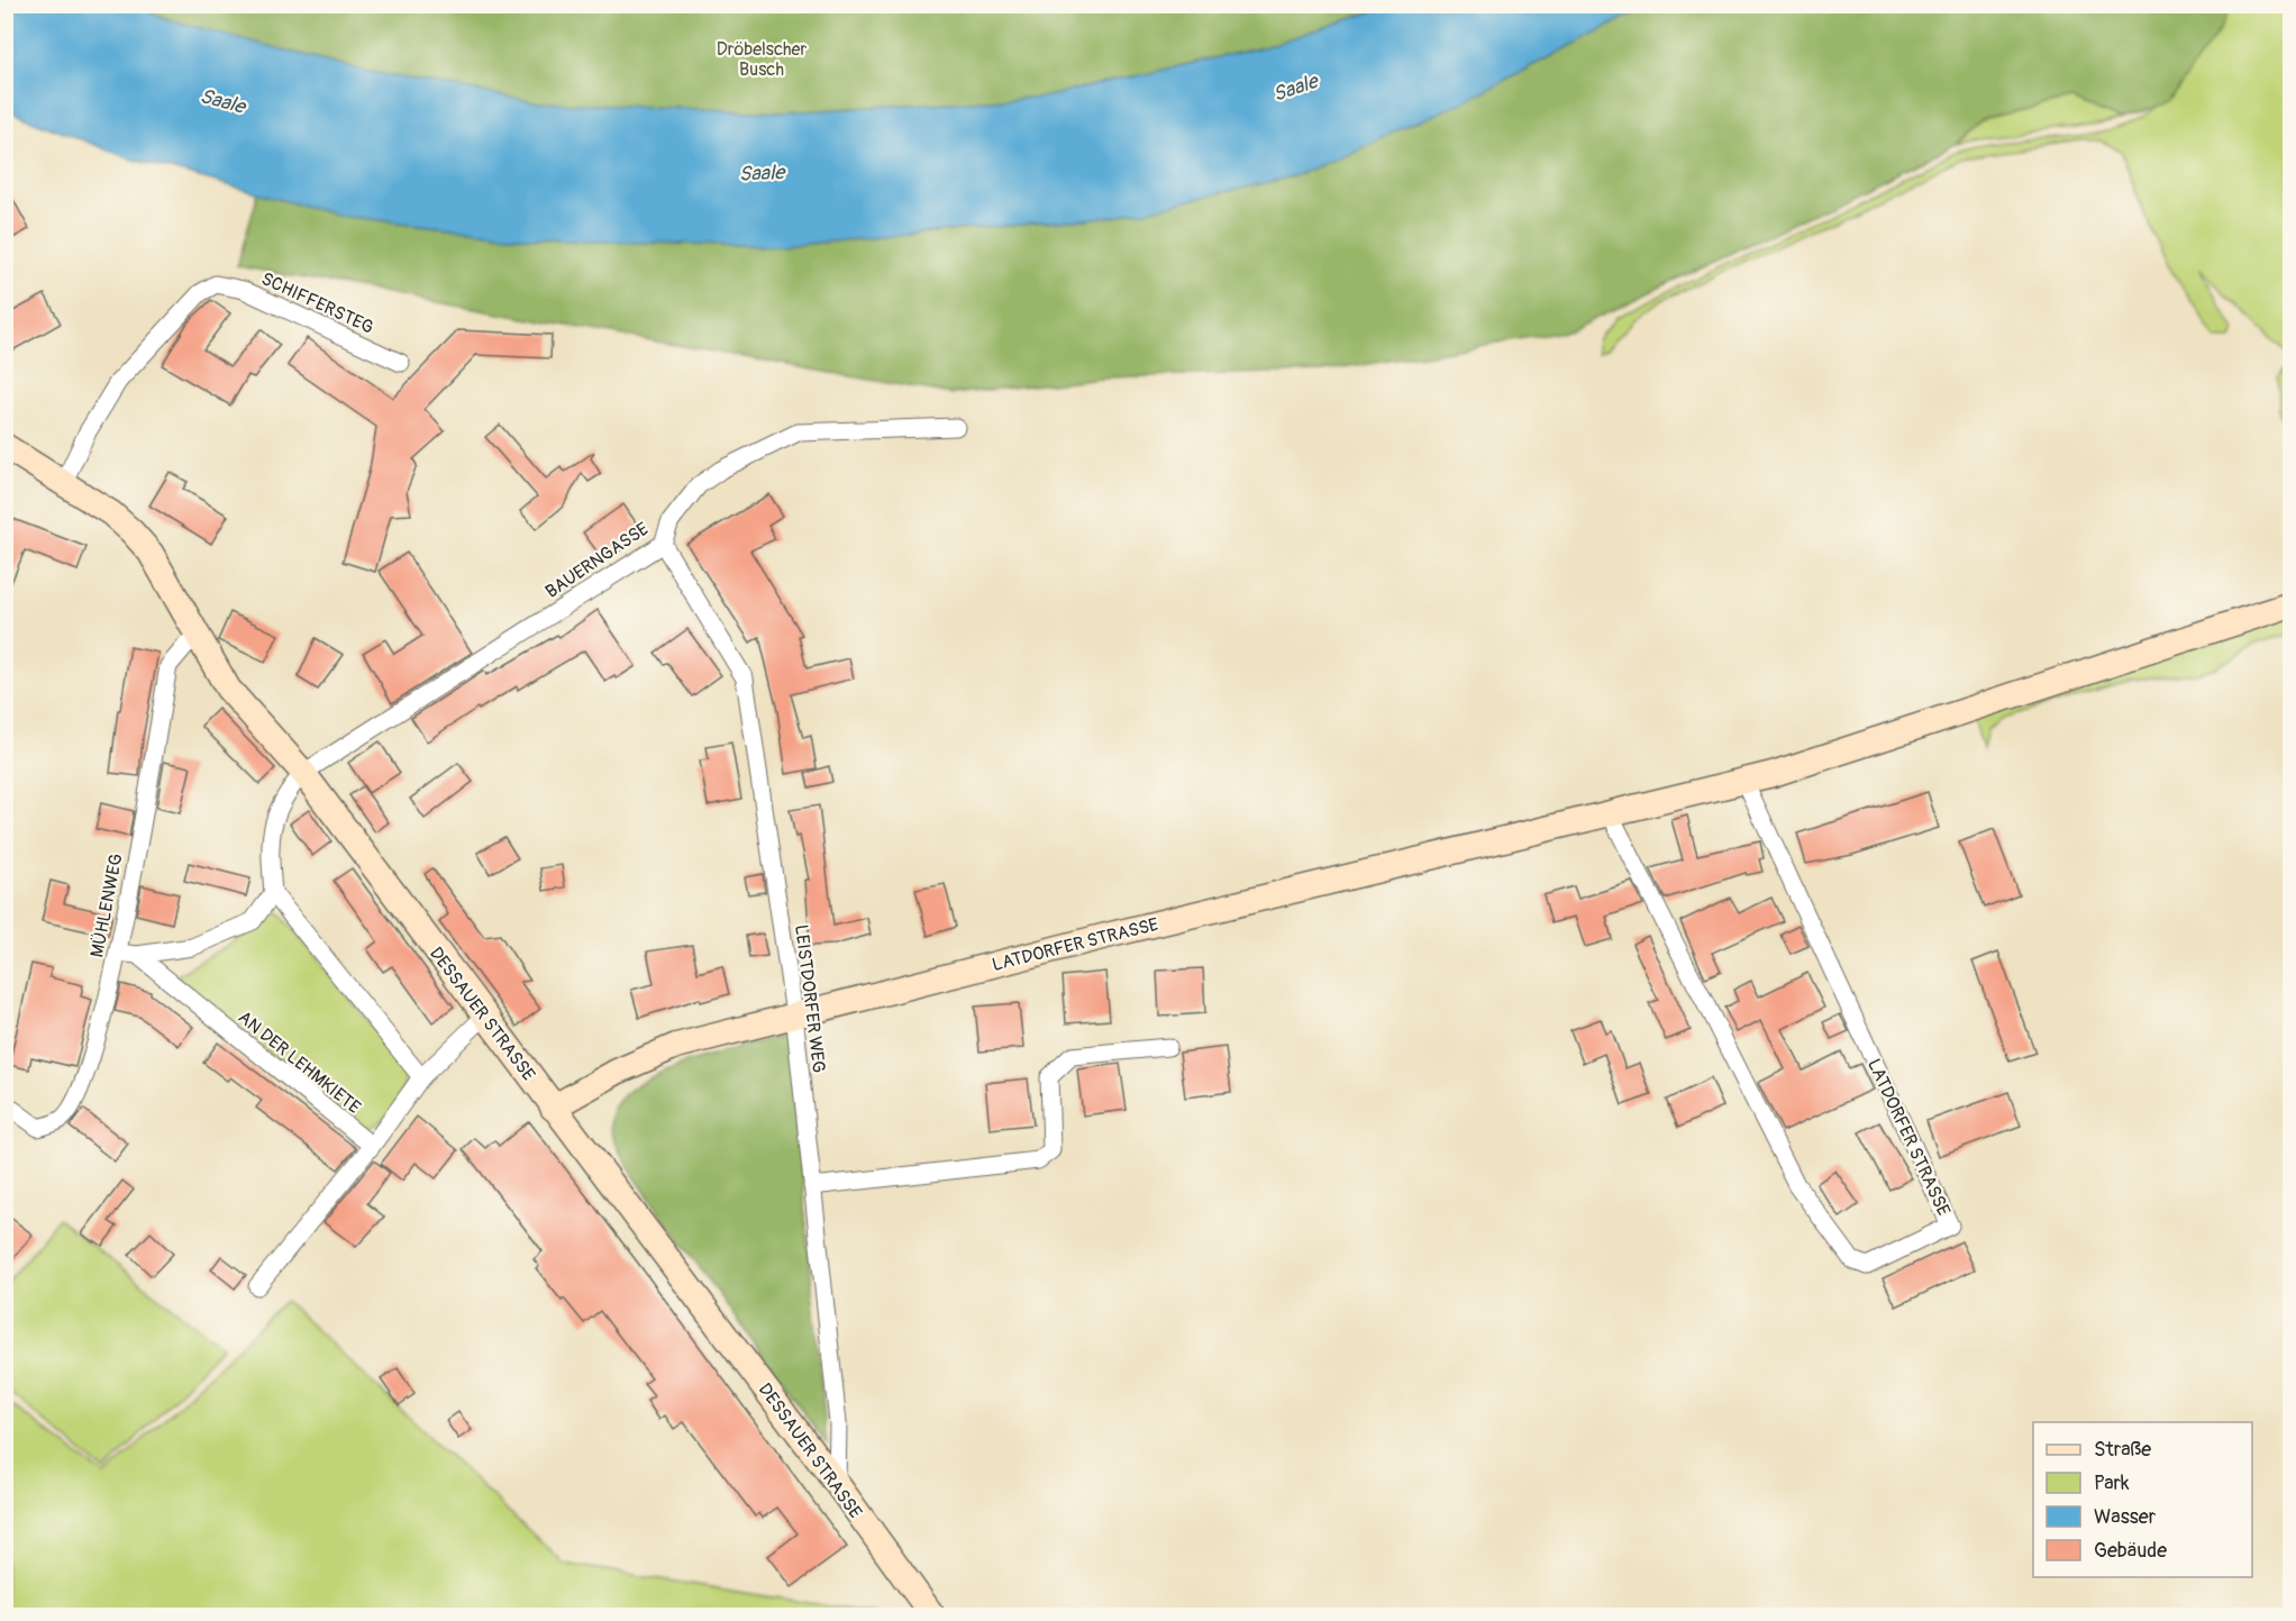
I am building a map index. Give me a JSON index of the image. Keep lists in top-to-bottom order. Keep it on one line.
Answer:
{"streets":{"main road":["LATDORFER STRASSE","DESSAUER STRASSE"],"street":["SCHIFFERSTEG","BAUERNGASSE","MÜHLENWEG","LEISTDORFER WEG","AN DER LEHMKIETE"]},"crossings":[["SCHIFFERSTEG","DESSAUER STRASSE"],["BAUERNGASSE","LEISTDORFER WEG"],["BAUERNGASSE","DESSAUER STRASSE"],["MÜHLENWEG","DESSAUER STRASSE"],["LATDORFER STRASSE","LEISTDORFER WEG"],["LATDORFER STRASSE","DESSAUER STRASSE"],["LEISTDORFER WEG","DESSAUER STRASSE"]],"water":["Saale"],"parks":["Dröbelscher Busch"],"legend":["Straße","Park","Wasser","Gebäude"]}
